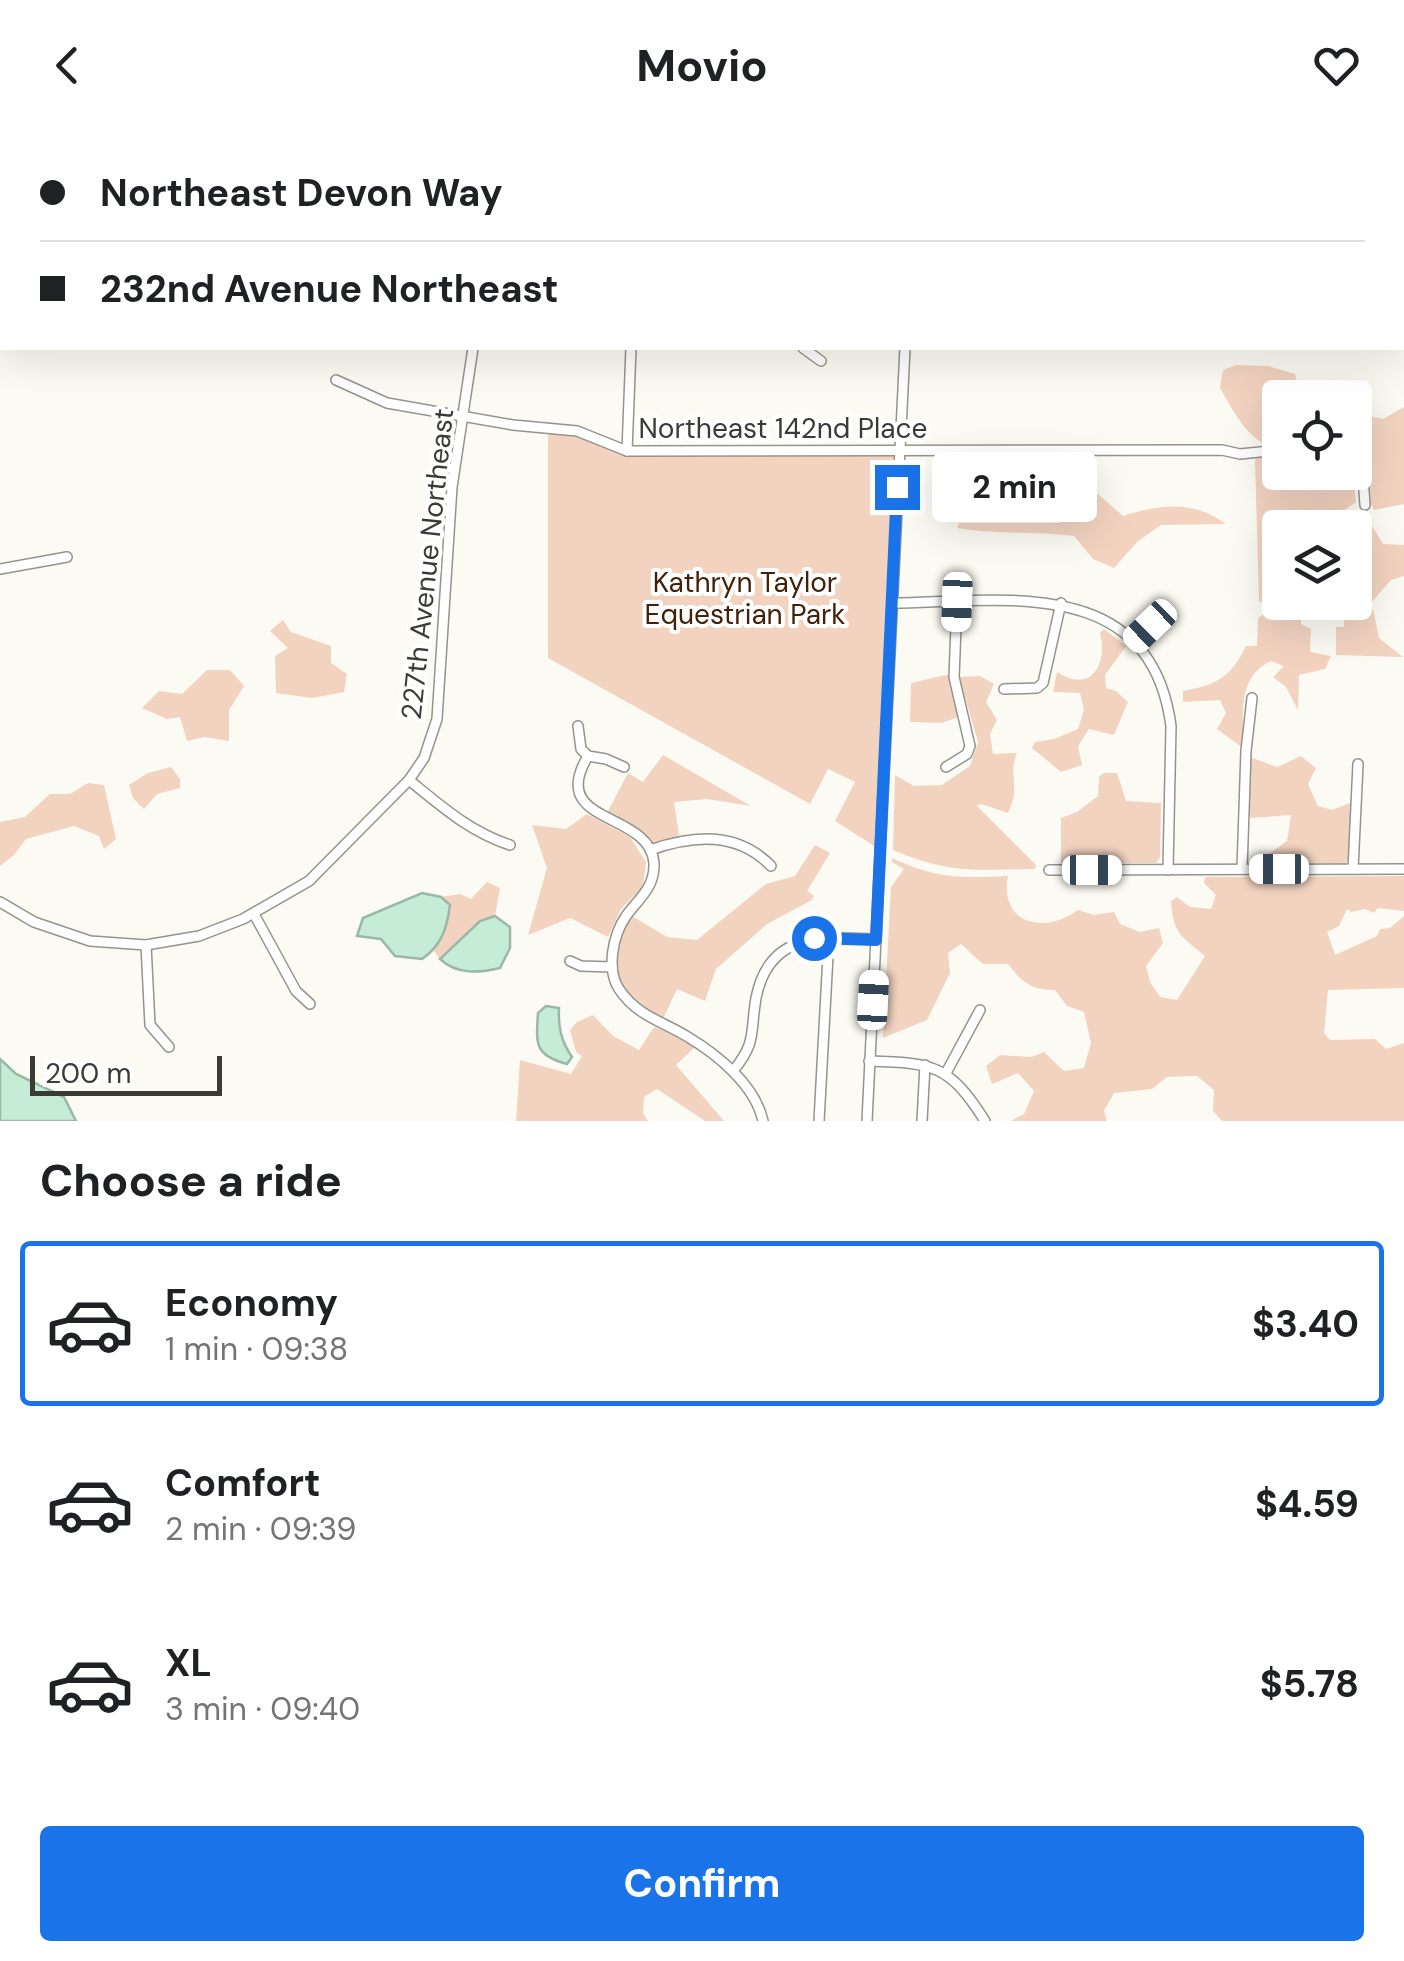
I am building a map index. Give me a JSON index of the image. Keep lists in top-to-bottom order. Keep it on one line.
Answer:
{"streets":{"street":["Northeast 142nd Place","227th Avenue Northeast"]},"crossings":[["Northeast 142nd Place","227th Avenue Northeast"]],"parks":["Kathryn Taylor Equestrian Park"],"scale_bar":"200 m","page":{"header":"Movio","banner":["Northeast Devon Way","232nd Avenue Northeast"],"bubble":"2 min","scale":"200 m","heading":"Choose a ride","list":[{"name":"Economy","note":"1 min · 09:38","value":"$3.40"},{"name":"Comfort","note":"2 min · 09:39","value":"$4.59"},{"name":"XL","note":"3 min · 09:40","value":"$5.78"}],"buttons":"Confirm"}}
